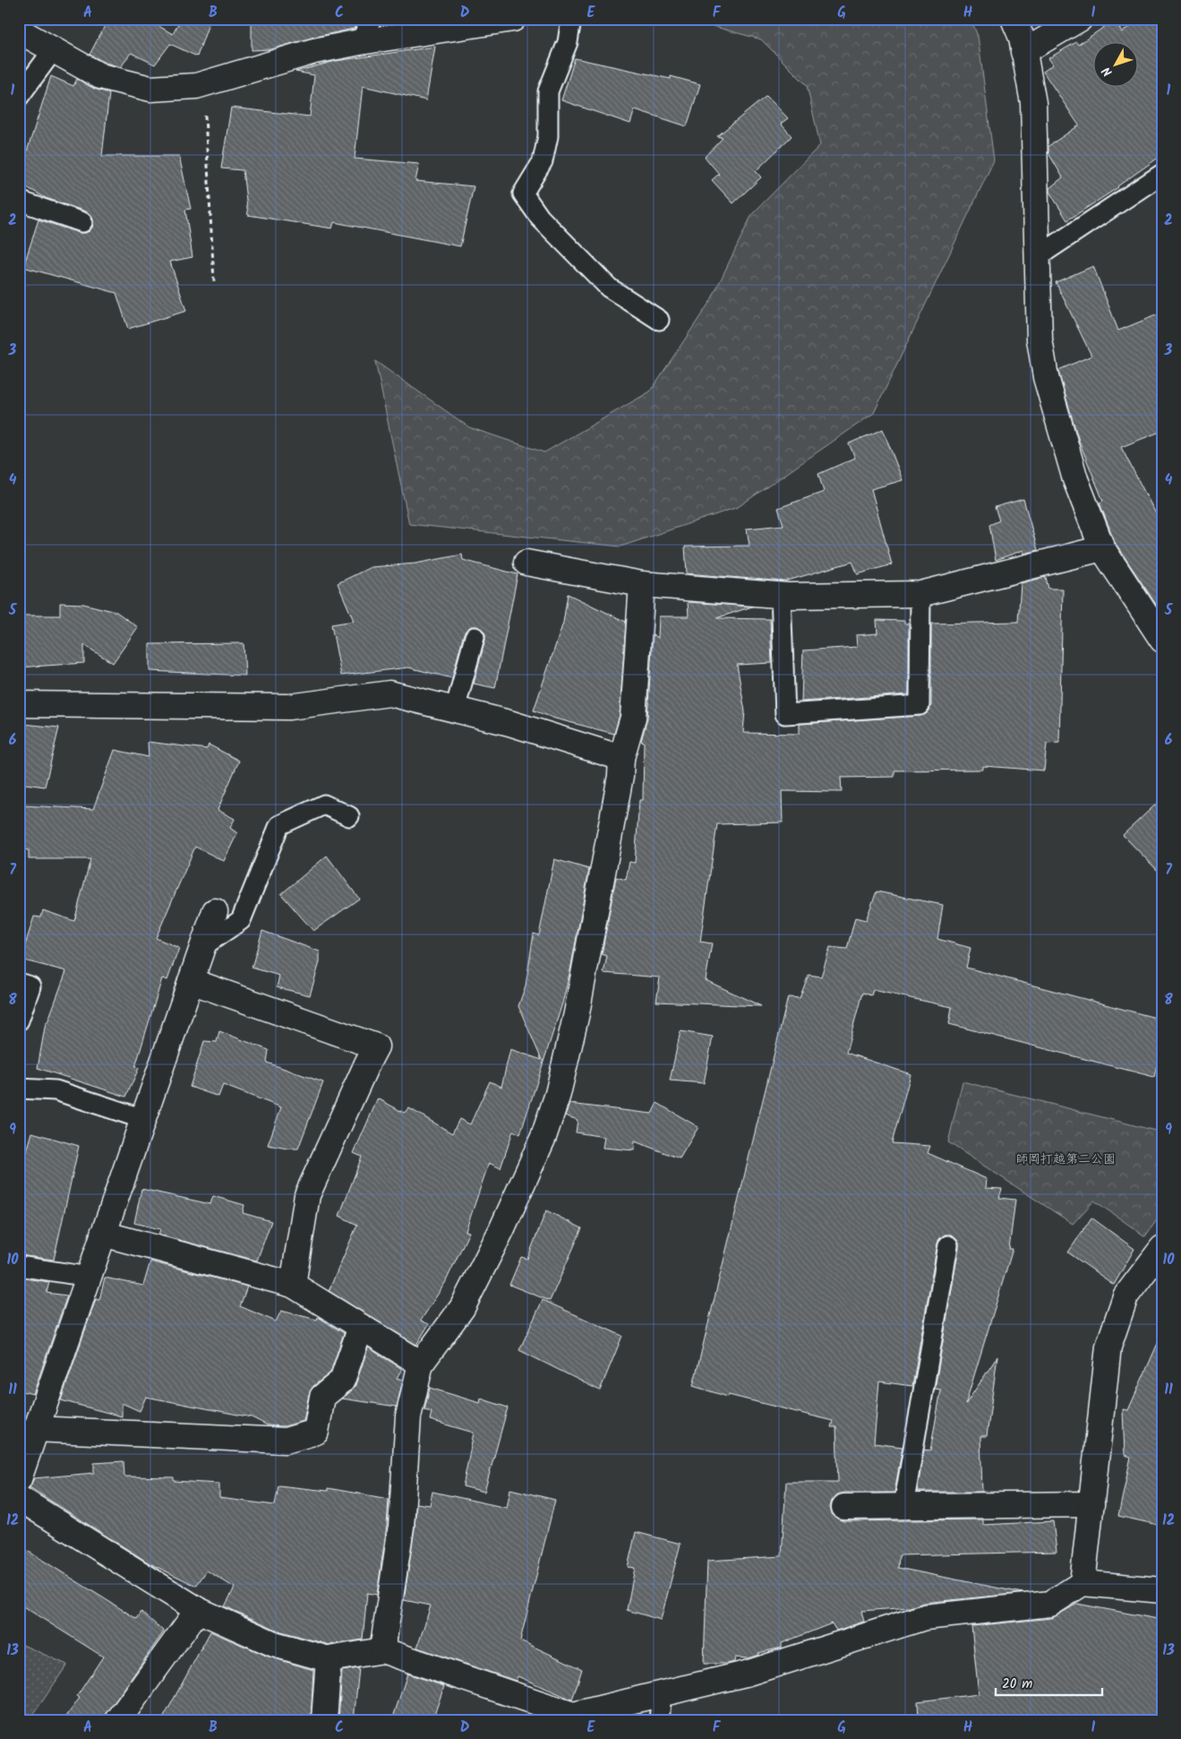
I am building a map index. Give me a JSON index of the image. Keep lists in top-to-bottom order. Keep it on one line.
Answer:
{"parks":["師岡打越第二公園"],"scale_bar":"20 m","north":"bottom left","grid":{"columns":["A","B","C","D","E","F","G","H","I"],"rows":["1","2","3","4","5","6","7","8","9","10","11","12","13"]}}
